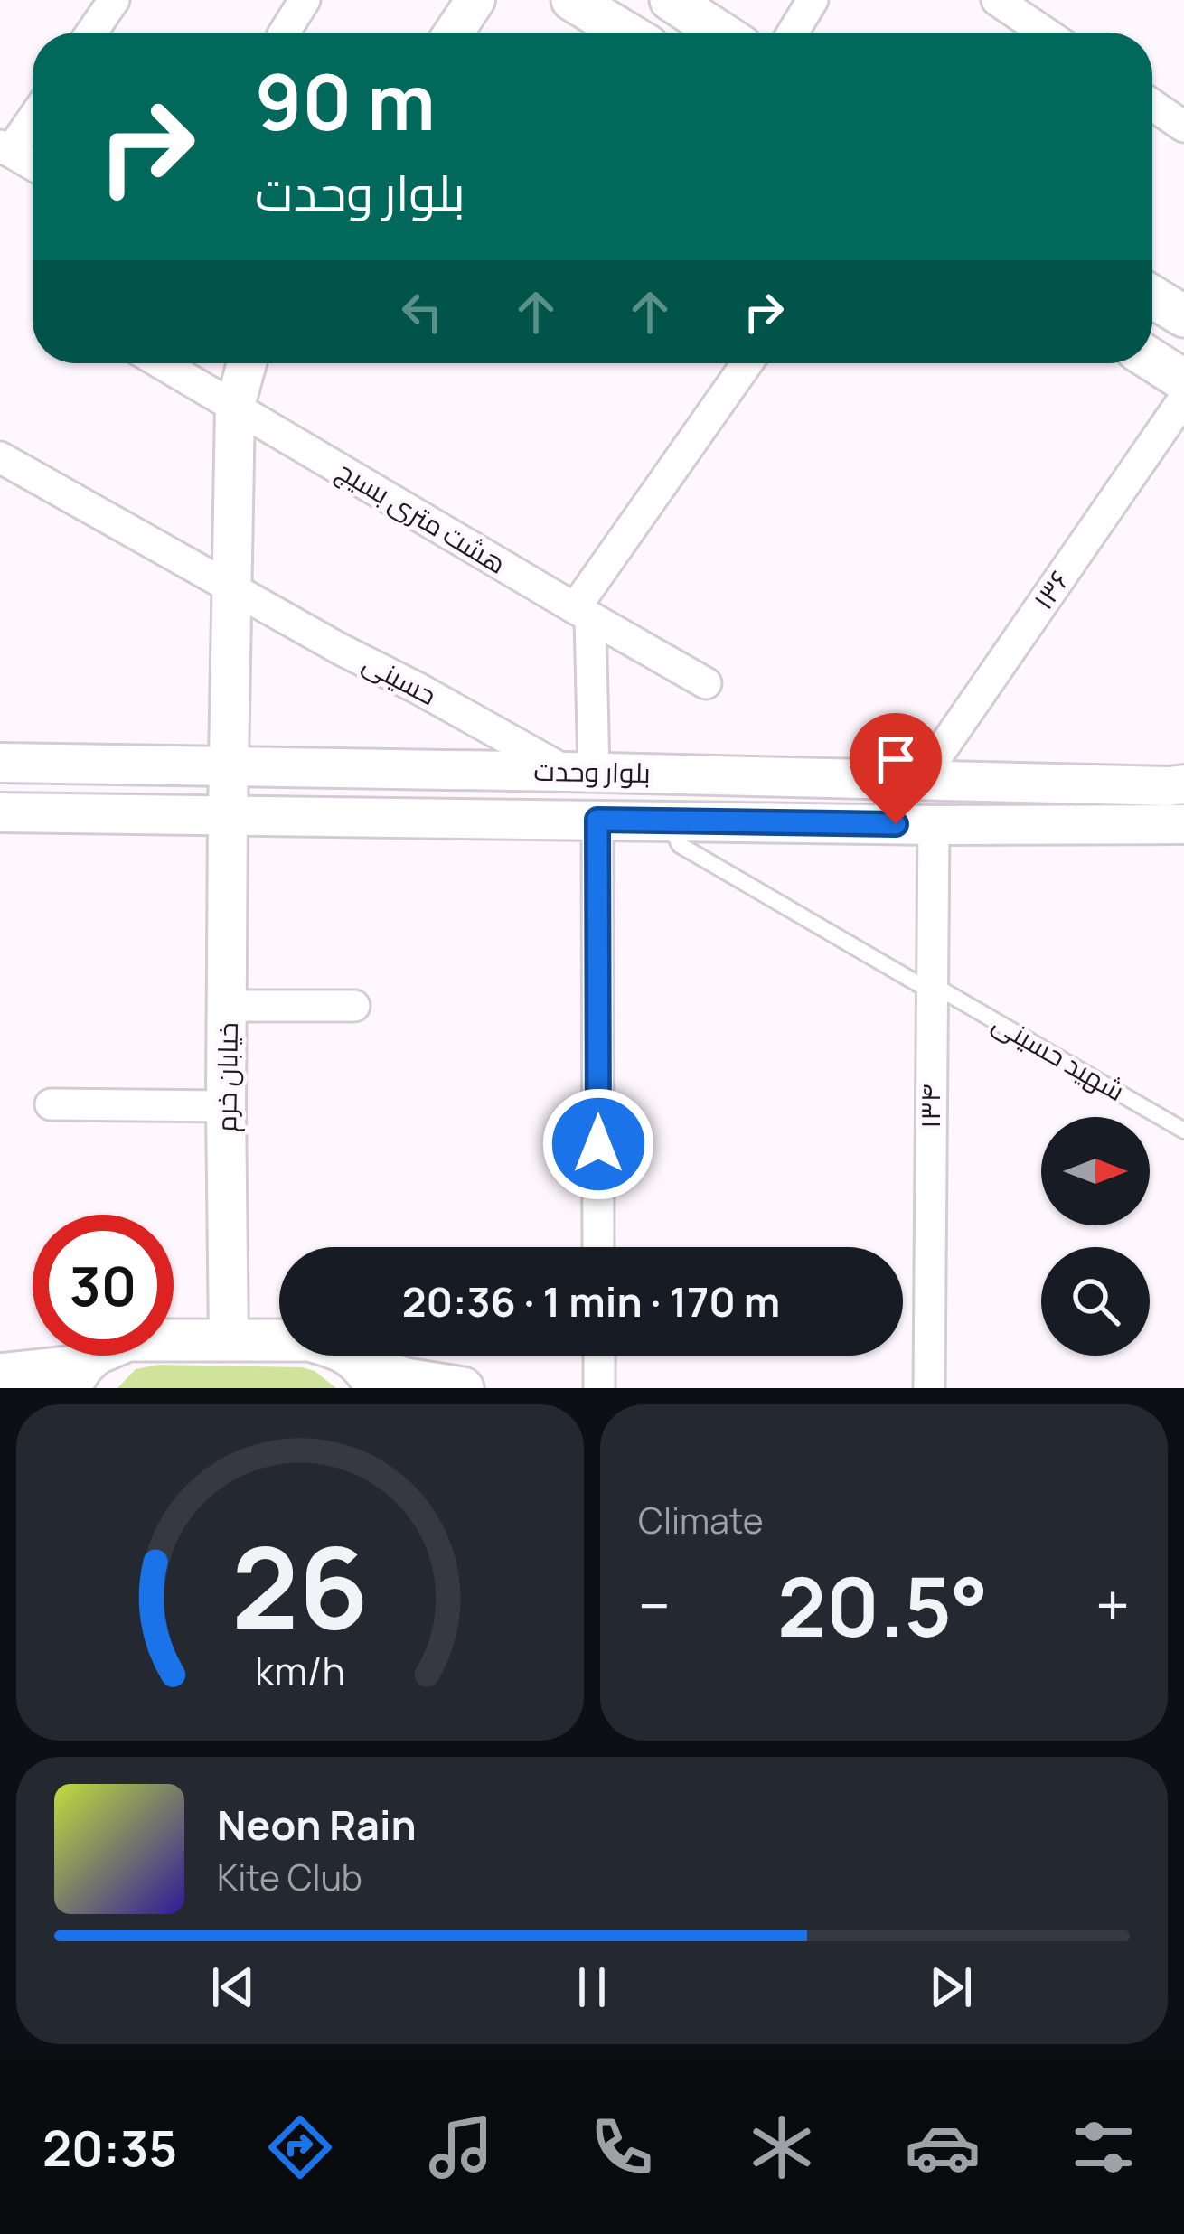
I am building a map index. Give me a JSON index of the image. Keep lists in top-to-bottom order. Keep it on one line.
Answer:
{"streets":{"street":["هشت متری بسیج","۱۳۶","حسینی","بلوار وحدت","خیابان خرم","۱۳۴"],"lane":["شهید حسینی"]},"crossings":[["۱۳۶","بلوار وحدت"],["حسینی","بلوار وحدت"],["بلوار وحدت","شهید حسینی"],["بلوار وحدت","خیابان خرم"],["بلوار وحدت","۱۳۴"],["شهید حسینی","۱۳۴"]],"north":"right","page":{"turn":["90 m","بلوار وحدت"],"limit":"30","trip":"20:36 · 1 min · 170 m","tile":"Climate","heat":["−","20.5°","+"],"song":["Neon Rain","Kite Club"],"tabs":"20:35","gauge":["26","km/h"]}}
